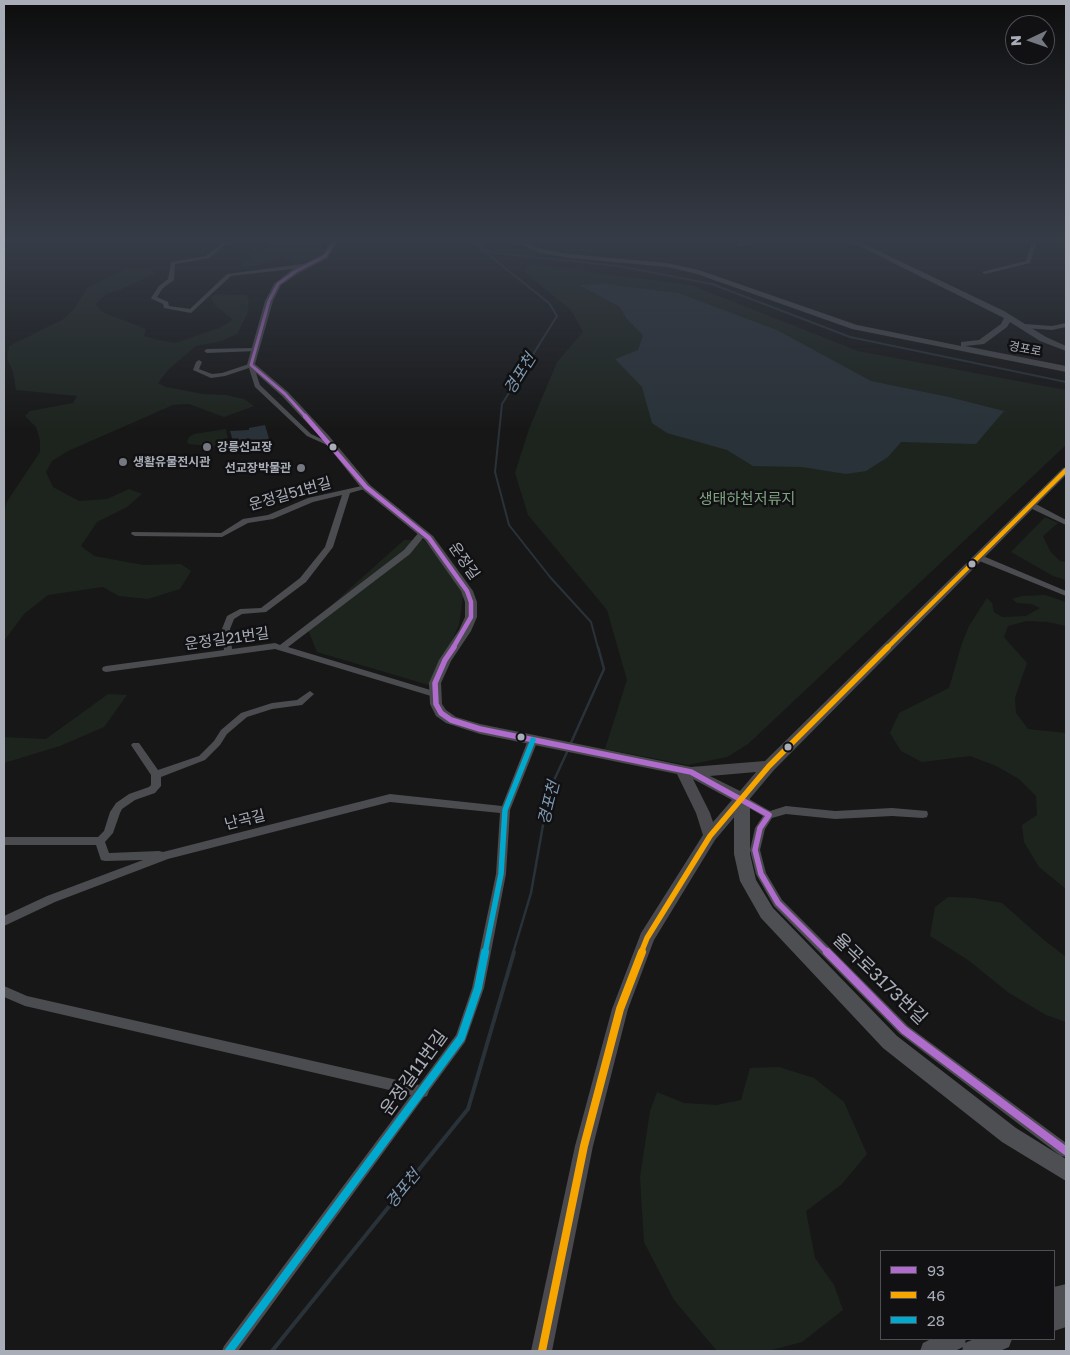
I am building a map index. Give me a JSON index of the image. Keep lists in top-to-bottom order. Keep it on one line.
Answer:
{"streets":{"street":["경포로","운정길51번길","운정길","운정길21번길","난곡길","율곡로3173번길","운정길11번길"]},"crossings":[["운정길51번길","운정길"],["운정길","운정길21번길"],["난곡길","운정길11번길"]],"water":["경포천"],"parks":["생태하천저류지"],"places":["강릉선교장","생활유물전시관","선교장박물관"],"lines":["transit line 93","transit line 46","transit line 28"],"legend":["93","46","28"],"north":"left"}
